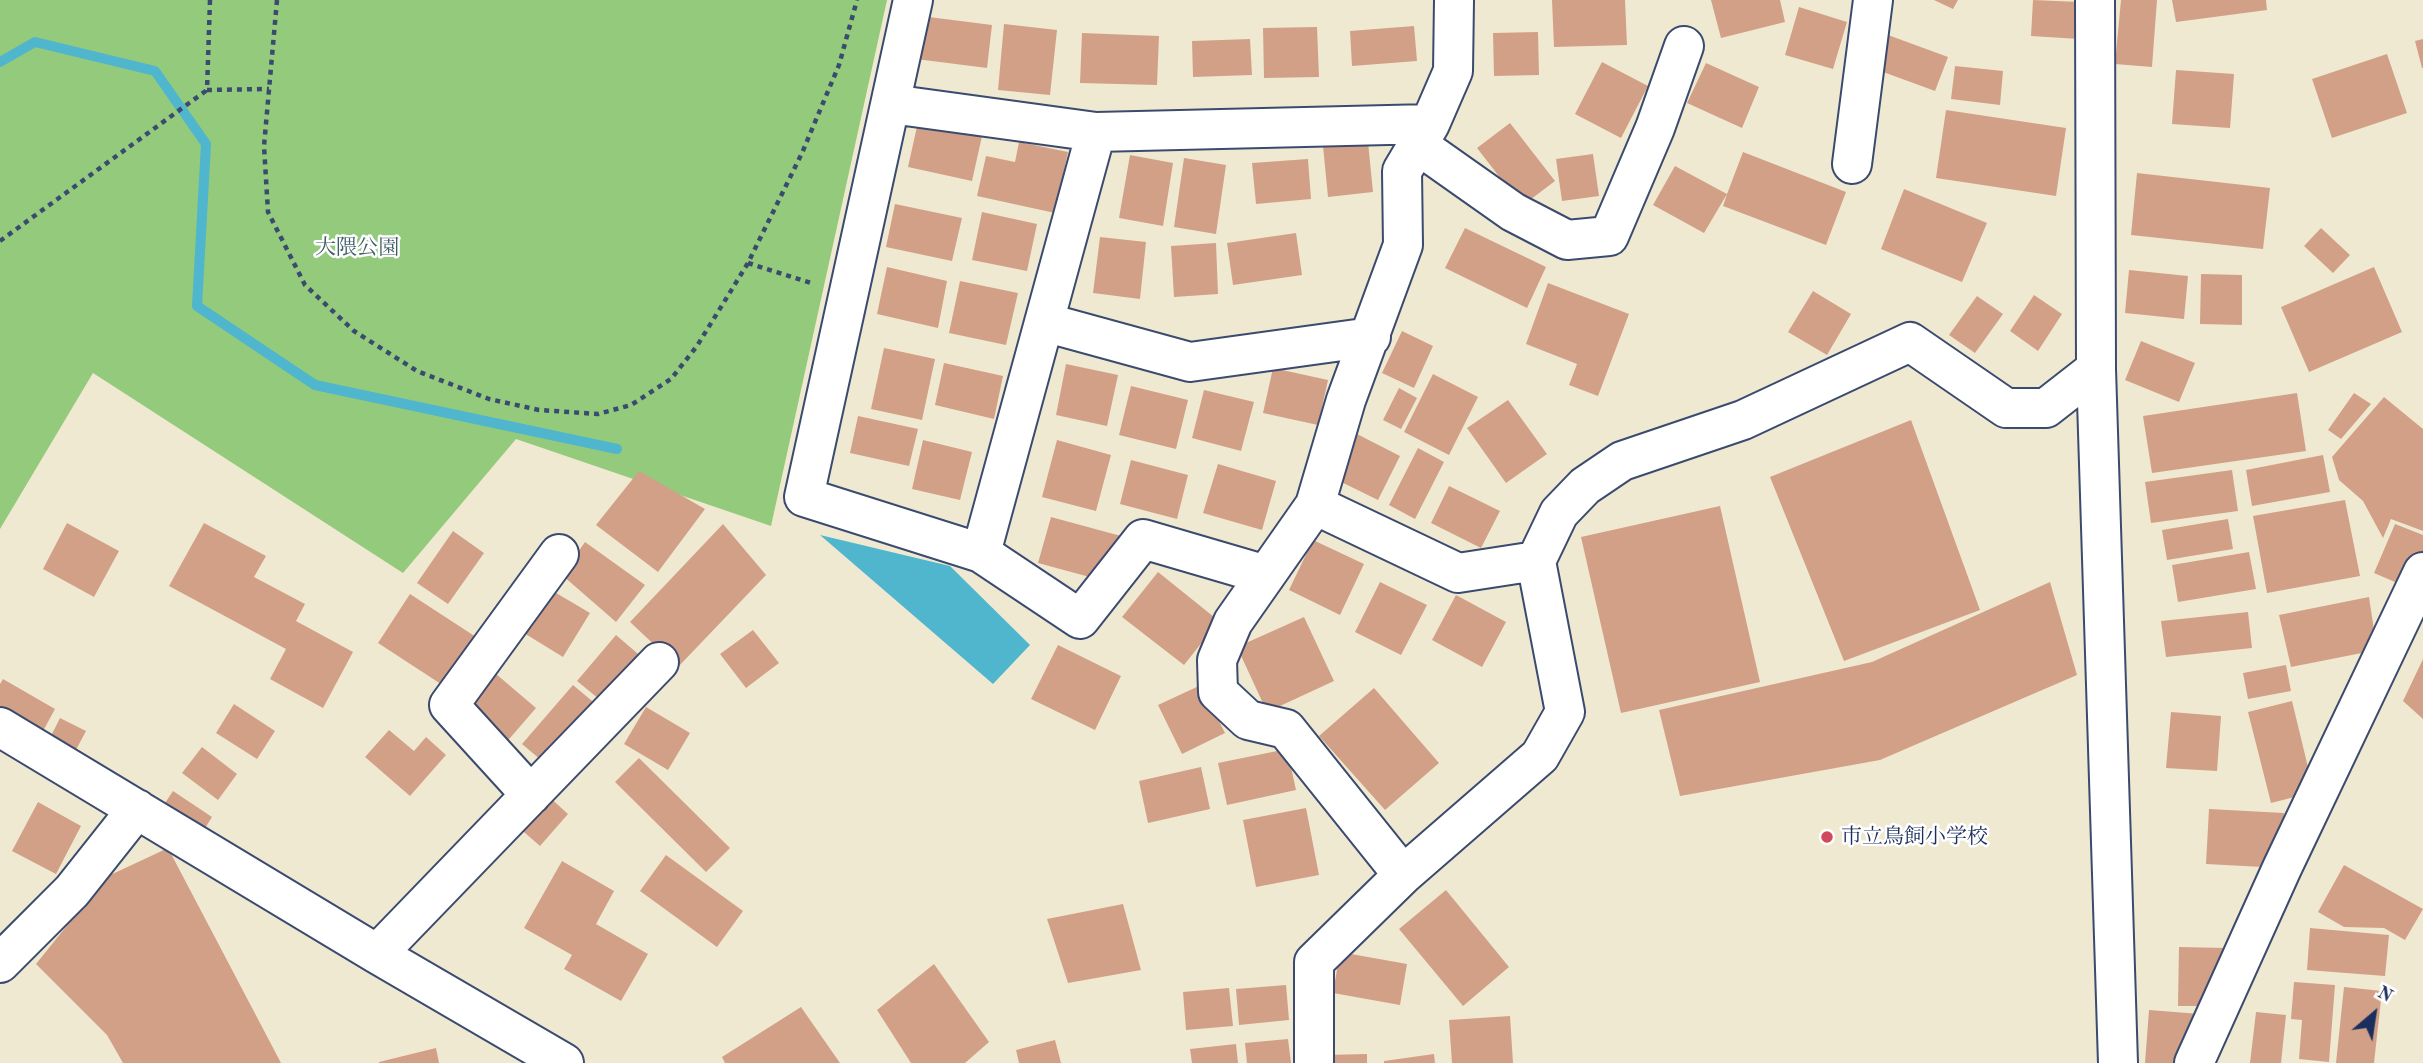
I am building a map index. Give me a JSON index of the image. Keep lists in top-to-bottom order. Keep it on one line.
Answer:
{"parks":["大隈公園"],"places":["市立鳥飼小学校"],"north":"top right"}
